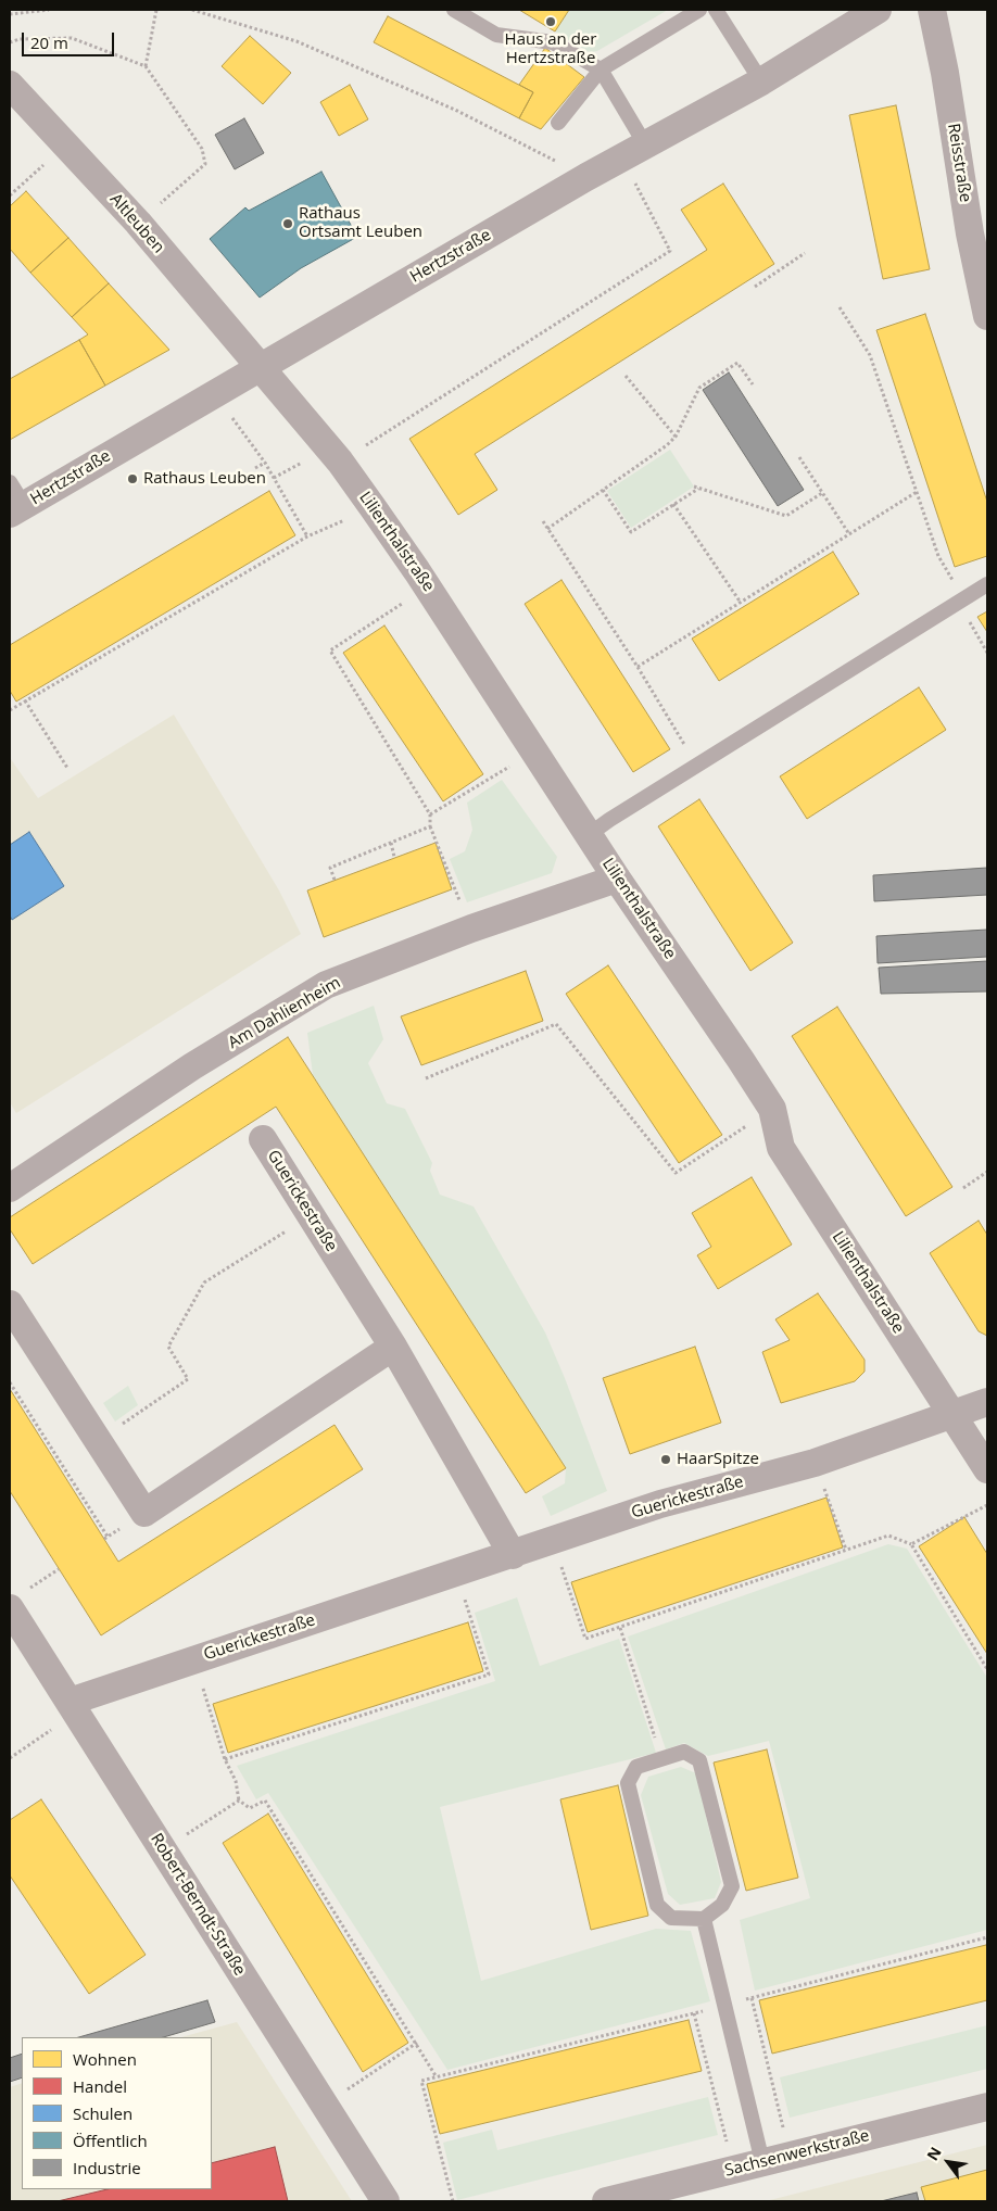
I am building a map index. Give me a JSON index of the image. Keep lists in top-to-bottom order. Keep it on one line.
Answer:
{"streets":{"street":["Reisstraße","Altleuben","Hertzstraße","Lilienthalstraße","Am Dahlienheim","Guerickestraße","Robert-Berndt-Straße","Sachsenwerkstraße"]},"crossings":[["Altleuben","Hertzstraße"],["Altleuben","Lilienthalstraße"],["Hertzstraße","Lilienthalstraße"],["Lilienthalstraße","Am Dahlienheim"],["Lilienthalstraße","Guerickestraße"],["Guerickestraße","Robert-Berndt-Straße"]],"places":["Haus an der Hertzstraße","Rathaus Ortsamt Leuben","Rathaus Leuben","HaarSpitze"],"legend":["Wohnen","Handel","Schulen","Öffentlich","Industrie"],"scale_bar":"20 m","north":"top left"}
